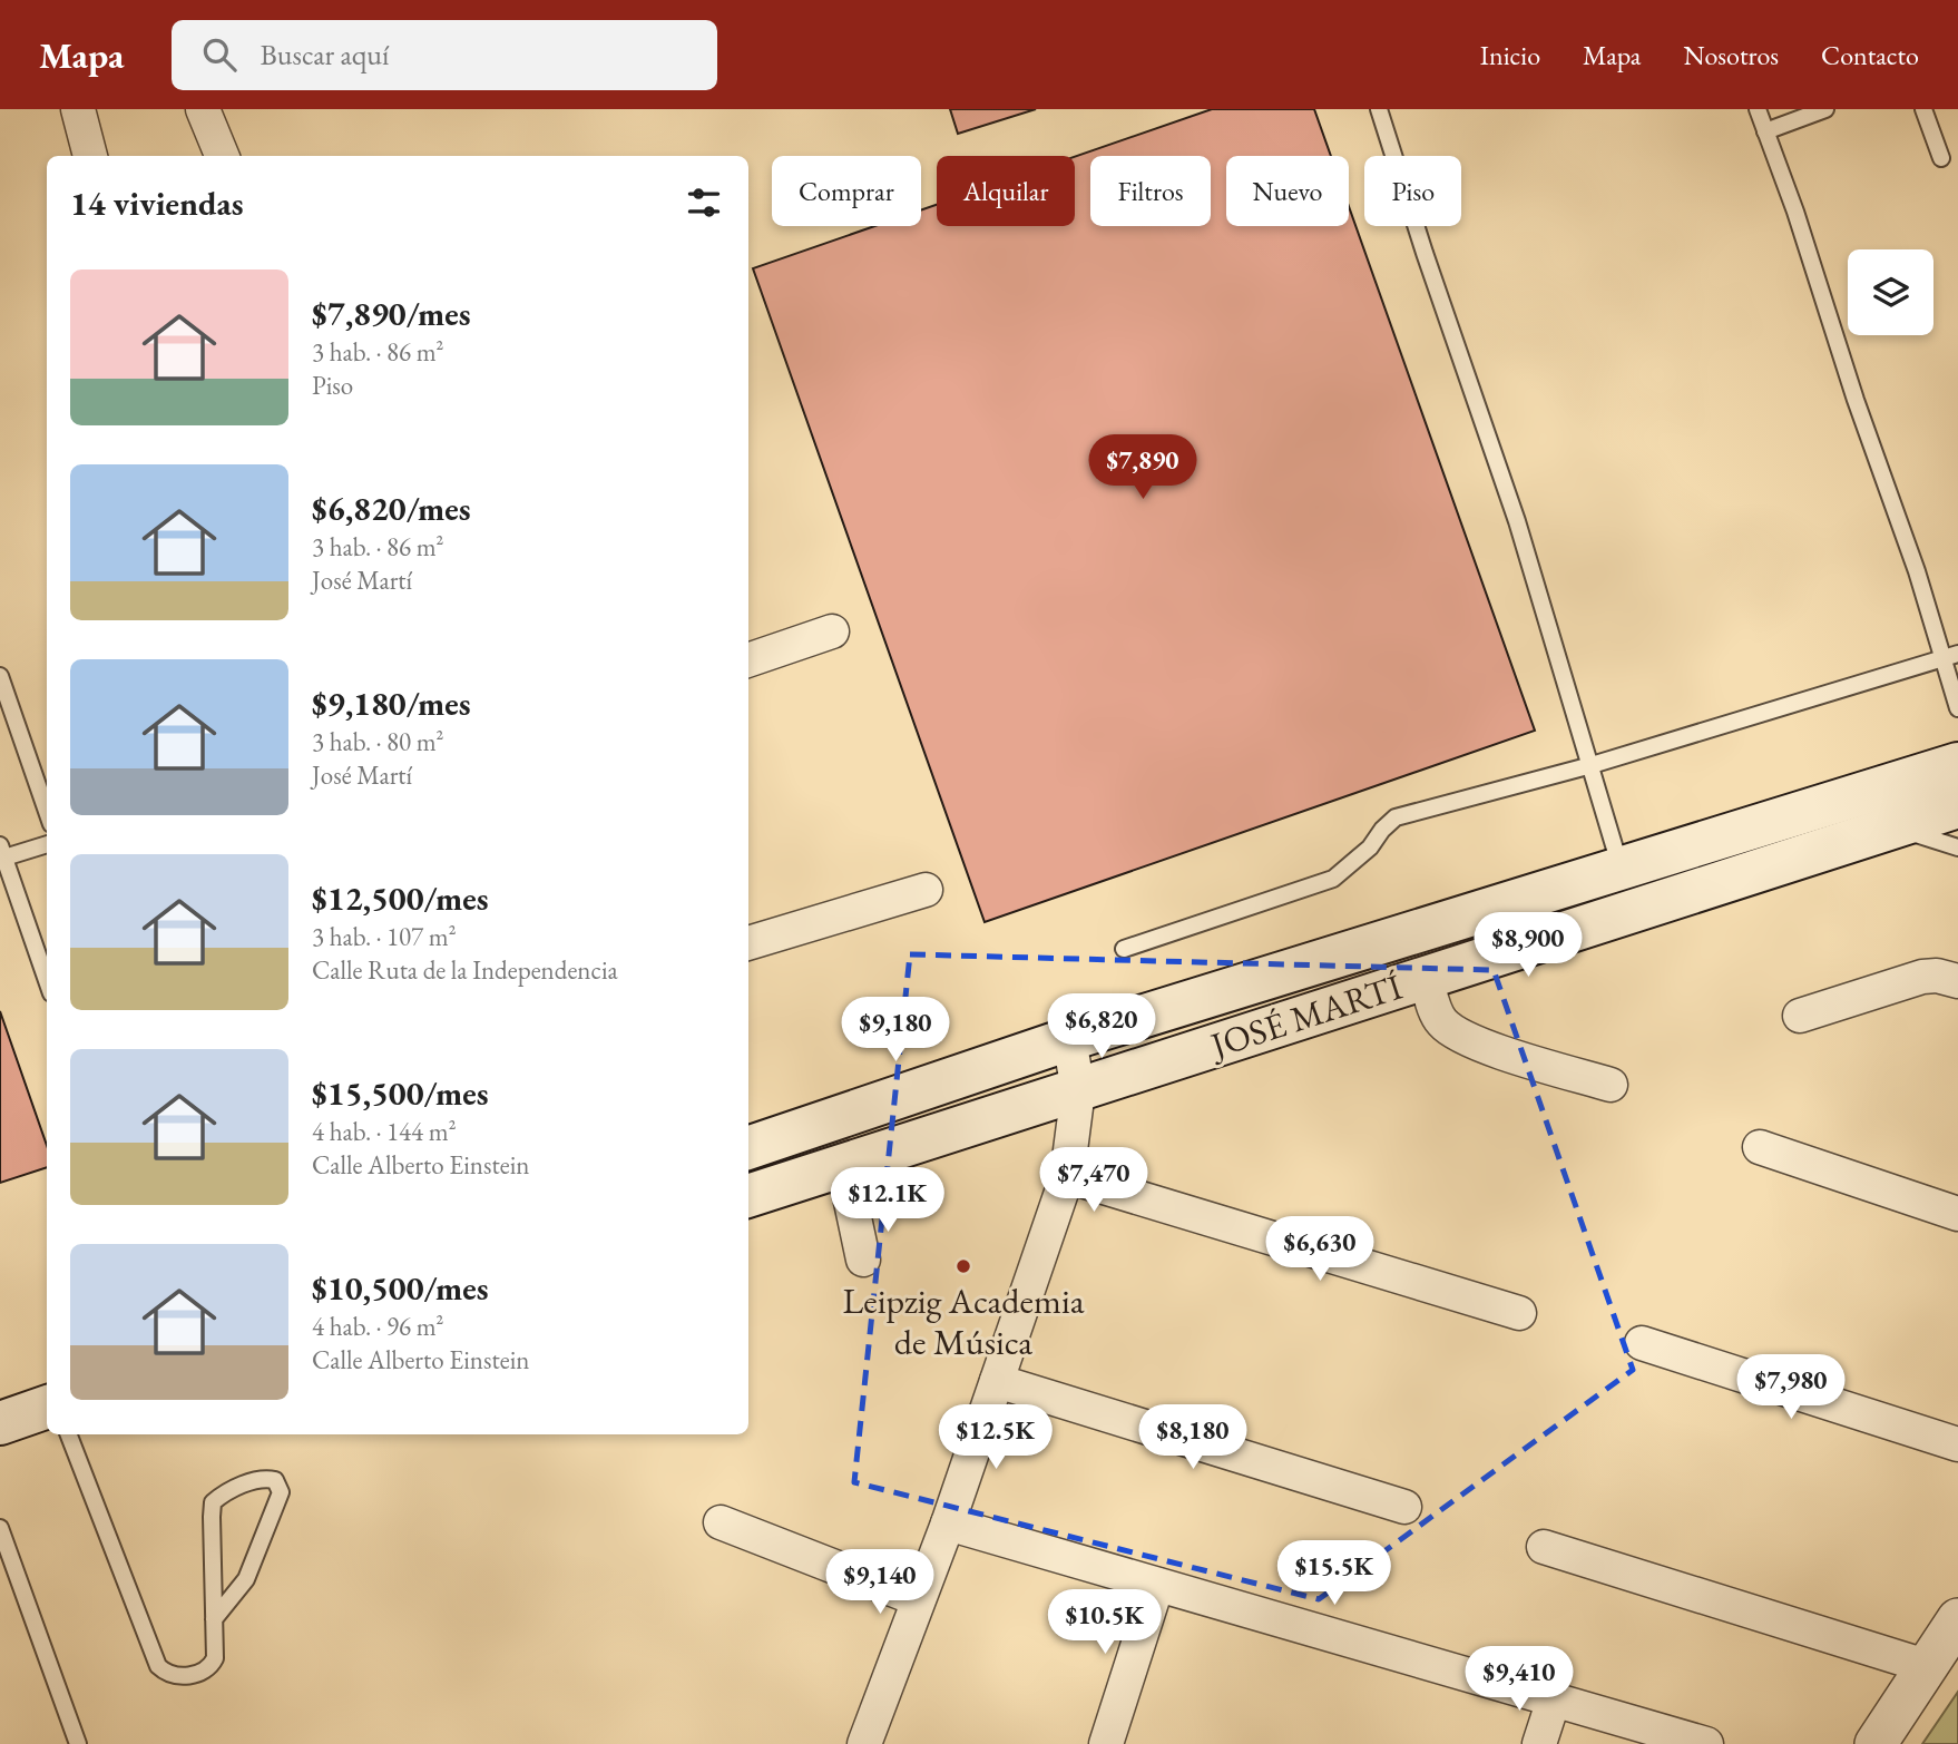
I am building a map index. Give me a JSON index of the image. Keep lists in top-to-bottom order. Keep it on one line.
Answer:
{"streets":{"main road":["JOSÉ MARTÍ"]},"places":["Leipzig Academia de Música"],"page":{"header":"Mapa","search":"Buscar aquí","nav":["Inicio","Mapa","Nosotros","Contacto"],"chip":["Comprar","Alquilar","Filtros","Nuevo","Piso"],"heading":"14 viviendas","list":[{"name":"$7,890/mes","note":"3 hab. · 86 m² · Piso"},{"name":"$6,820/mes","note":"3 hab. · 86 m² · José Martí"},{"name":"$9,180/mes","note":"3 hab. · 80 m² · José Martí"},{"name":"$12,500/mes","note":"3 hab. · 107 m² · Calle Ruta de la Independencia"},{"name":"$15,500/mes","note":"4 hab. · 144 m² · Calle Alberto Einstein"},{"name":"$10,500/mes","note":"4 hab. · 96 m² · Calle Alberto Einstein"}],"price":["$7,890","$8,900","$6,820","$9,180","$7,470","$12.1K","$6,630","$7,980","$12.5K","$8,180","$15.5K","$9,140","$10.5K","$9,410"]}}
